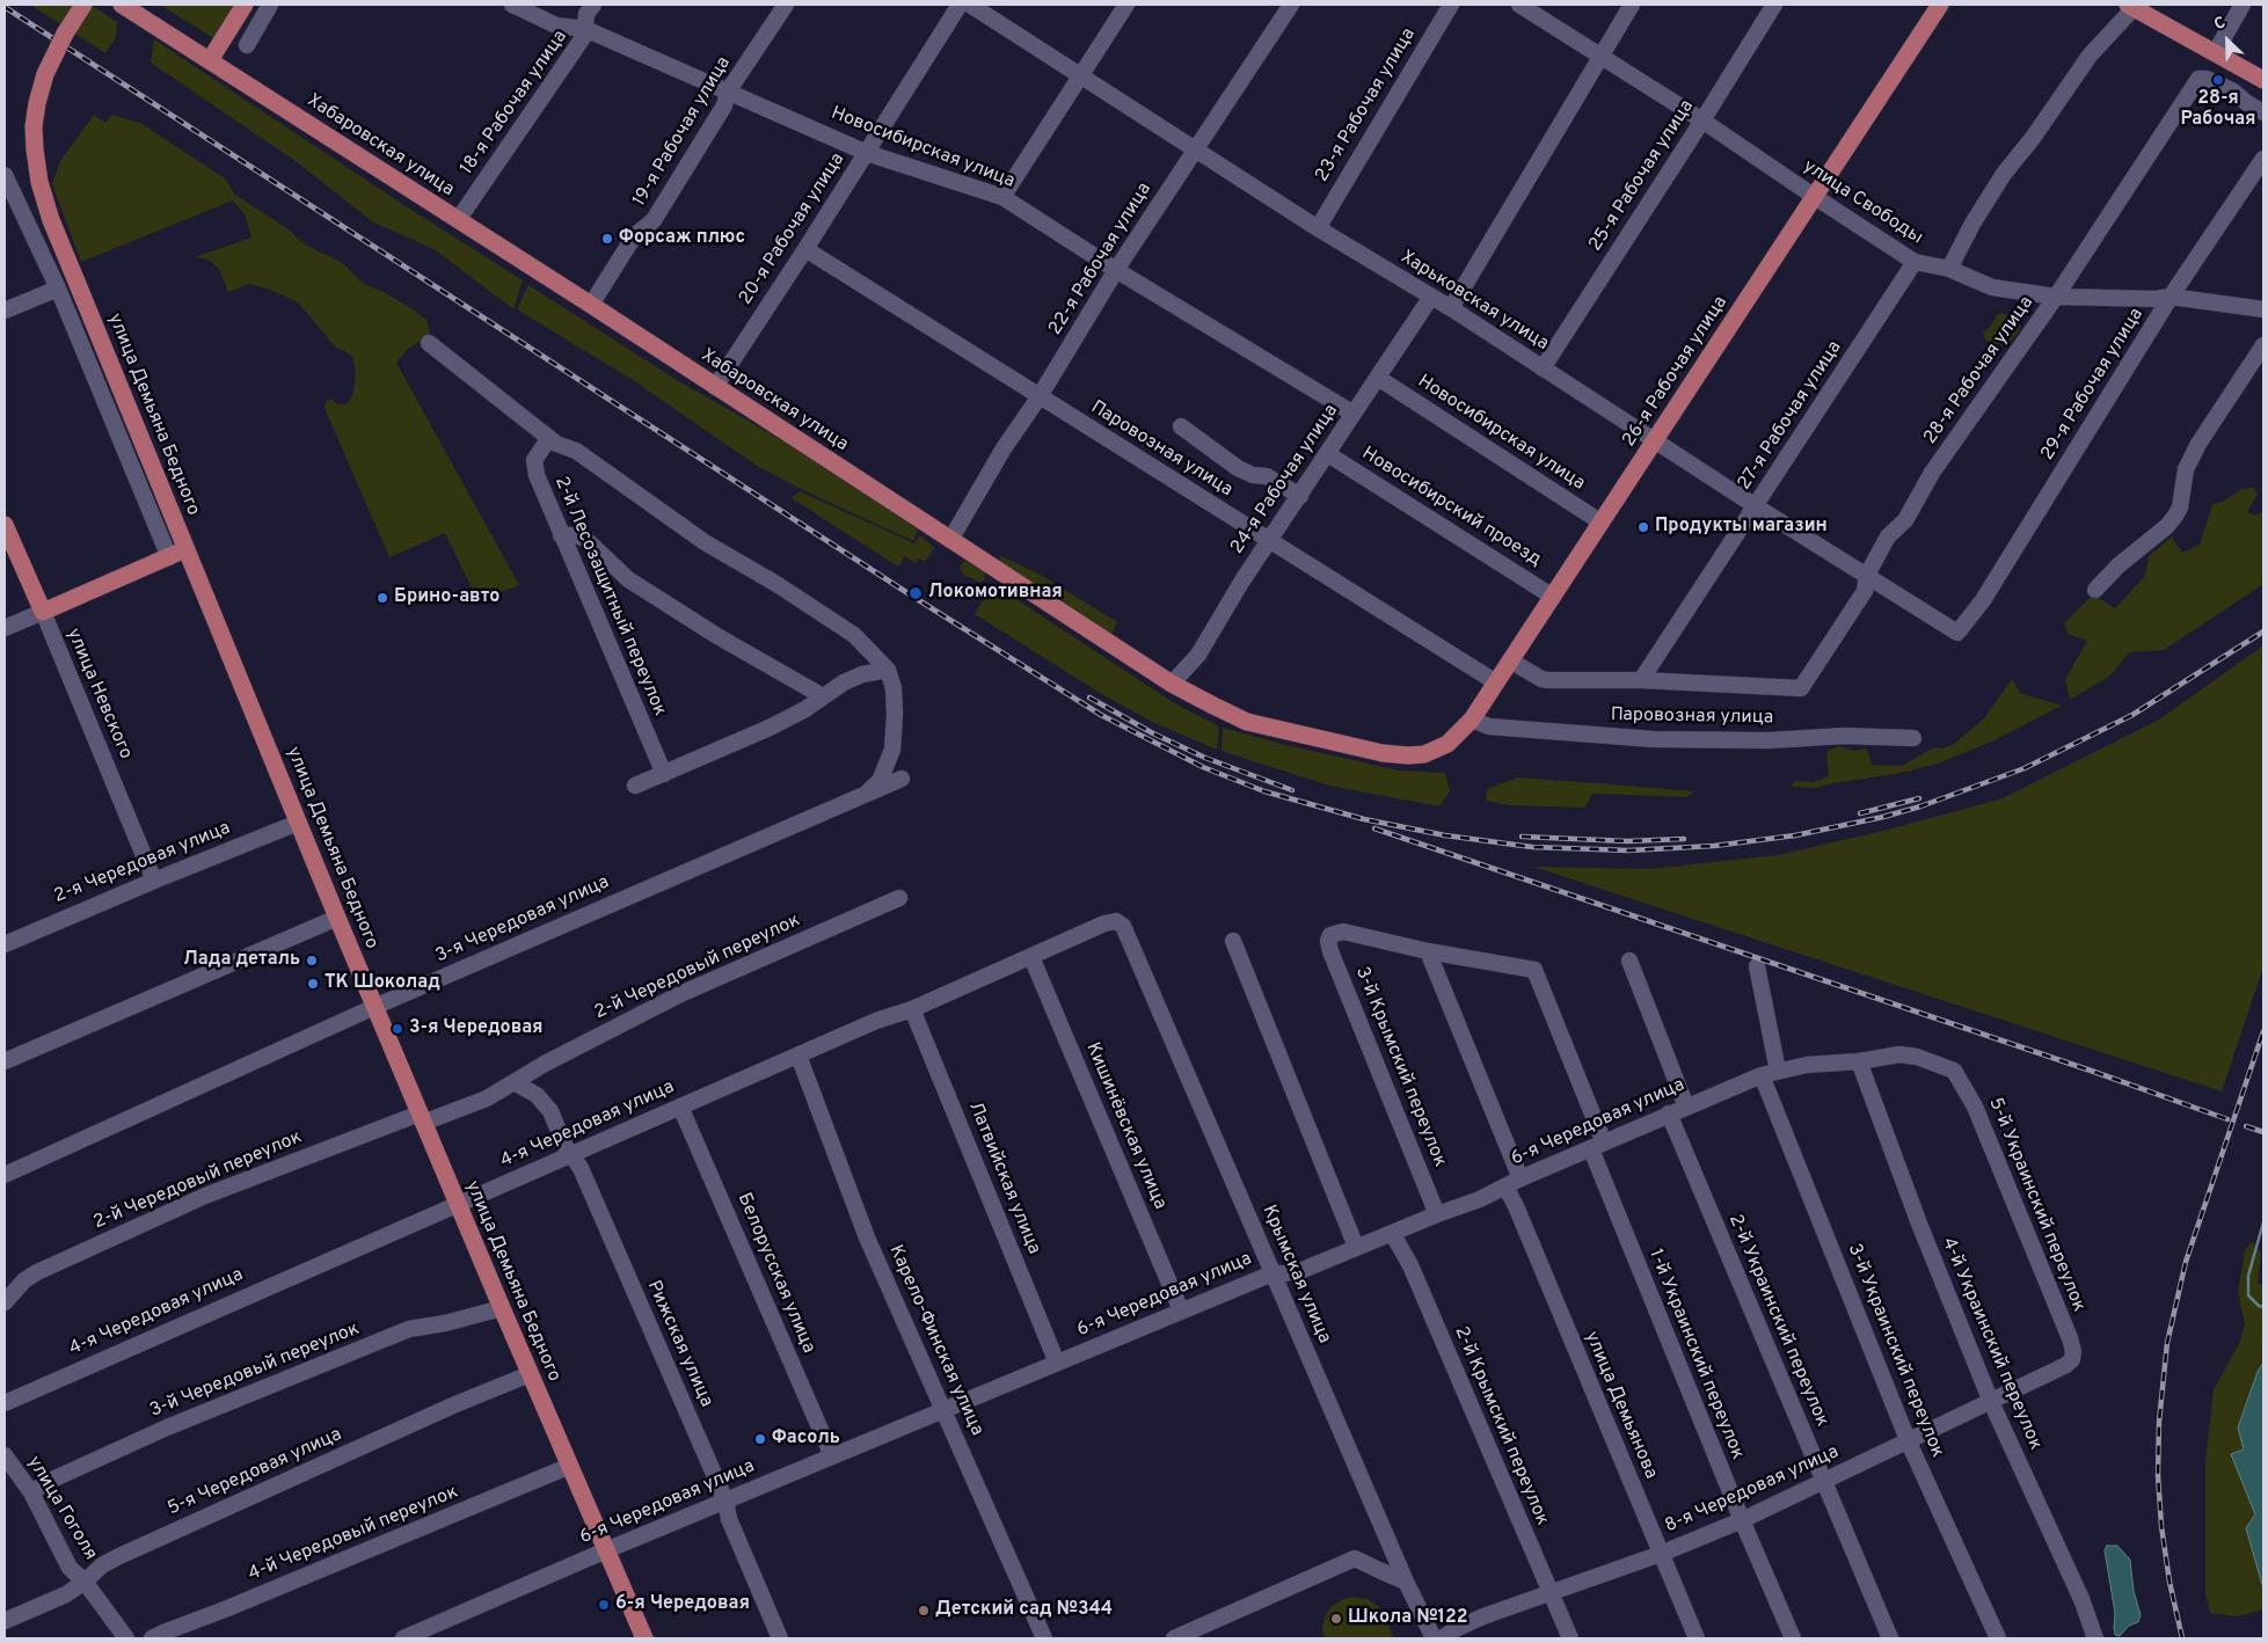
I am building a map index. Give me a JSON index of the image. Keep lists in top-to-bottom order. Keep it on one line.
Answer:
{"streets":{"main road":["Хабаровская улица","26-я Рабочая улица","улица Демьяна Бедного","улица Невского"],"street":["18-я Рабочая улица","23-я Рабочая улица","19-я Рабочая улица","Новосибирская улица","25-я Рабочая улица","улица Свободы","20-я Рабочая улица","22-я Рабочая улица","Харьковская улица","28-я Рабочая улица","29-я Рабочая улица","27-я Рабочая улица","Паровозная улица","24-я Рабочая улица","Новосибирский проезд","2-й Лесозащитный переулок","2-я Чередовая улица","3-я Чередовая улица","2-й Чередовый переулок","3-й Крымский переулок","6-я Чередовая улица","4-я Чередовая улица","Кишинёвская улица","Латвийская улица","5-й Украинский переулок","Белорусская улица","Крымская улица","2-й Украинский переулок","Карело-Финская улица","Рижская улица","4-й Украинский переулок","3-й Украинский переулок","1-й Украинский переулок","3-й Чередовый переулок","улица Демьянова","2-й Крымский переулок","5-я Чередовая улица","8-я Чередовая улица","улица Гоголя","4-й Чередовый переулок"]},"crossings":[["18-я Рабочая улица","Хабаровская улица"],["18-я Рабочая улица","Новосибирская улица"],["23-я Рабочая улица","Харьковская улица"],["19-я Рабочая улица","Хабаровская улица"],["19-я Рабочая улица","Новосибирская улица"],["Хабаровская улица","20-я Рабочая улица"],["Хабаровская улица","22-я Рабочая улица"],["Хабаровская улица","26-я Рабочая улица"],["Хабаровская улица","24-я Рабочая улица"],["Новосибирская улица","20-я Рабочая улица"],["Новосибирская улица","22-я Рабочая улица"],["Новосибирская улица","26-я Рабочая улица"],["Новосибирская улица","24-я Рабочая улица"],["25-я Рабочая улица","улица Свободы"],["25-я Рабочая улица","Харьковская улица"],["улица Свободы","28-я Рабочая улица"],["улица Свободы","26-я Рабочая улица"],["улица Свободы","29-я Рабочая улица"],["улица Свободы","27-я Рабочая улица"],["20-я Рабочая улица","Паровозная улица"],["22-я Рабочая улица","Харьковская улица"],["22-я Рабочая улица","Паровозная улица"],["Харьковская улица","28-я Рабочая улица"],["Харьковская улица","26-я Рабочая улица"],["Харьковская улица","29-я Рабочая улица"],["Харьковская улица","27-я Рабочая улица"],["Харьковская улица","24-я Рабочая улица"],["28-я Рабочая улица","27-я Рабочая улица"],["26-я Рабочая улица","Паровозная улица"],["26-я Рабочая улица","Новосибирский проезд"],["улица Демьяна Бедного","2-я Чередовая улица"],["улица Демьяна Бедного","3-я Чередовая улица"],["улица Демьяна Бедного","2-й Чередовый переулок"],["улица Демьяна Бедного","6-я Чередовая улица"],["улица Демьяна Бедного","4-я Чередовая улица"],["улица Демьяна Бедного","3-й Чередовый переулок"],["улица Демьяна Бедного","5-я Чередовая улица"],["улица Демьяна Бедного","4-й Чередовый переулок"],["Паровозная улица","24-я Рабочая улица"],["24-я Рабочая улица","Новосибирский проезд"],["улица Невского","2-я Чередовая улица"],["2-й Чередовый переулок","Рижская улица"],["3-й Крымский переулок","6-я Чередовая улица"],["3-й Крымский переулок","1-й Украинский переулок"],["6-я Чередовая улица","Кишинёвская улица"],["6-я Чередовая улица","Латвийская улица"],["6-я Чередовая улица","5-й Украинский переулок"],["6-я Чередовая улица","Белорусская улица"],["6-я Чередовая улица","Крымская улица"],["6-я Чередовая улица","2-й Украинский переулок"],["6-я Чередовая улица","Карело-Финская улица"],["6-я Чередовая улица","Рижская улица"],["6-я Чередовая улица","4-й Украинский переулок"],["6-я Чередовая улица","3-й Украинский переулок"],["6-я Чередовая улица","1-й Украинский переулок"],["6-я Чередовая улица","улица Демьянова"],["6-я Чередовая улица","2-й Крымский переулок"],["4-я Чередовая улица","Кишинёвская улица"],["4-я Чередовая улица","Латвийская улица"],["4-я Чередовая улица","Белорусская улица"],["4-я Чередовая улица","Крымская улица"],["4-я Чередовая улица","Карело-Финская улица"],["4-я Чередовая улица","Рижская улица"],["5-й Украинский переулок","8-я Чередовая улица"],["2-й Украинский переулок","8-я Чередовая улица"],["4-й Украинский переулок","8-я Чередовая улица"],["3-й Украинский переулок","8-я Чередовая улица"],["1-й Украинский переулок","8-я Чередовая улица"],["3-й Чередовый переулок","улица Гоголя"],["улица Демьянова","8-я Чередовая улица"],["2-й Крымский переулок","8-я Чередовая улица"],["5-я Чередовая улица","улица Гоголя"]],"places":["28-я Рабочая","Форсаж плюс","Продукты магазин","Локомотивная","Брино-авто","Лада деталь","ТК Шоколад","3-я Чередовая","Фасоль","6-я Чередовая","Детский сад №344","Школа №122"],"north":"top left"}
